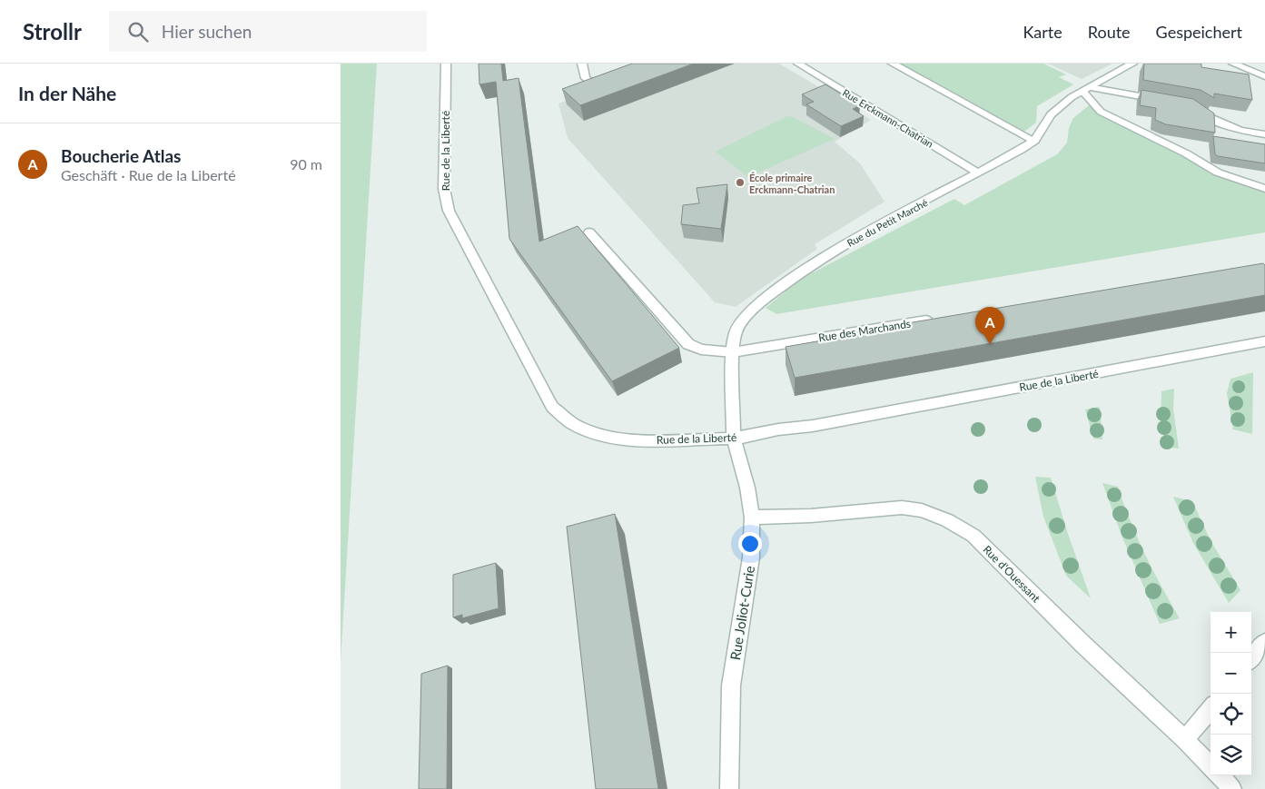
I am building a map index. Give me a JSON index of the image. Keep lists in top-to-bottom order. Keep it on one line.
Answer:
{"streets":{"street":["Rue Erckmann-Chatrian","Rue de la Liberté","Rue du Petit Marché","Rue des Marchands","Rue d'Ouessant","Rue Joliot-Curie"]},"crossings":[["Rue Erckmann-Chatrian","Rue du Petit Marché"],["Rue de la Liberté","Rue du Petit Marché"],["Rue de la Liberté","Rue Joliot-Curie"],["Rue du Petit Marché","Rue des Marchands"],["Rue du Petit Marché","Rue Joliot-Curie"],["Rue d'Ouessant","Rue Joliot-Curie"]],"places":["École primaire Erckmann-Chatrian"],"page":{"header":"Strollr","search":"Hier suchen","nav":["Karte","Route","Gespeichert"],"heading":"In der Nähe","list":[{"mark":"A","name":"Boucherie Atlas","note":"Geschäft · Rue de la Liberté","value":"90 m"}],"pins":"A","map_buttons":["+","−"]}}
